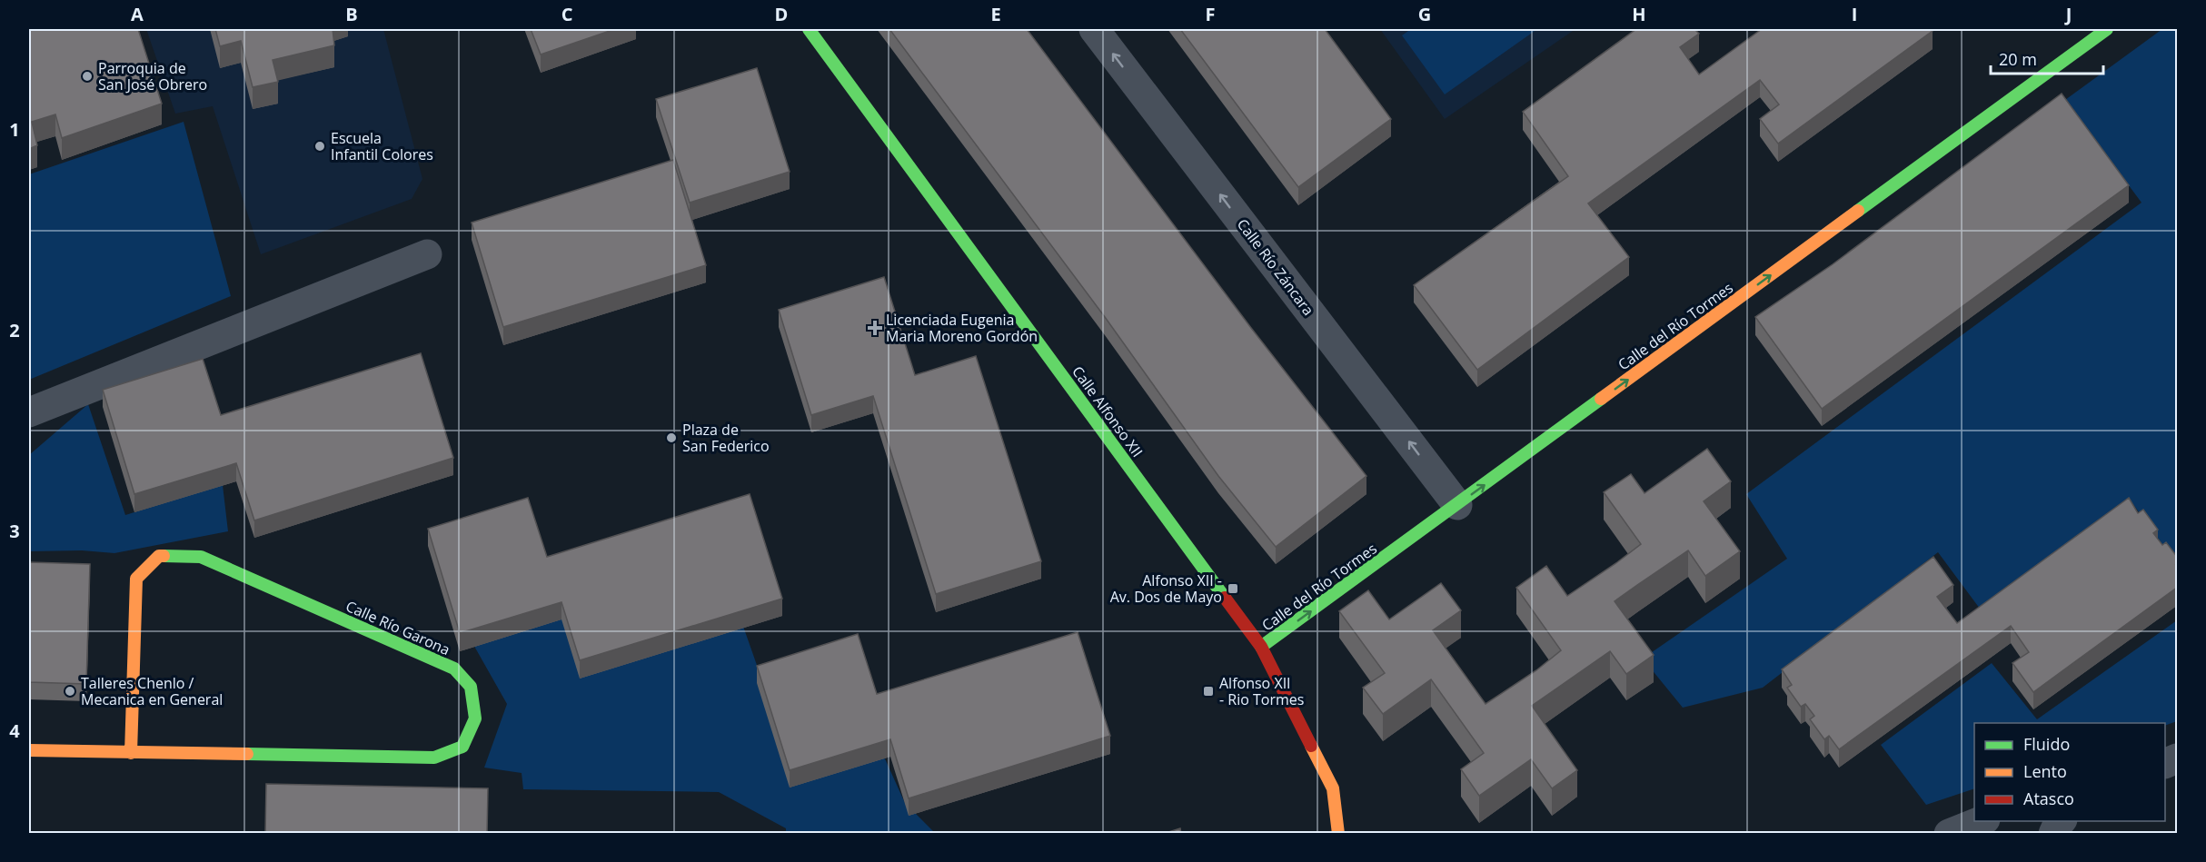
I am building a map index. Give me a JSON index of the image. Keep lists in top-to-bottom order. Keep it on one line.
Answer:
{"streets":{"street":["Calle Río Záncara","Calle del Río Tormes","Calle Alfonso XII","Calle Río Garona"]},"crossings":[["Calle Río Záncara","Calle del Río Tormes"],["Calle del Río Tormes","Calle Alfonso XII"]],"one_way":["Calle Río Záncara","Calle del Río Tormes"],"places":{"other":["Parroquia de San José Obrero","Escuela Infantil Colores","Plaza de San Federico","Talleres Chenlo / Mecanica en General"],"health":["Licenciada Eugenia Maria Moreno Gordón"],"transit":["Alfonso XII - Av. Dos de Mayo","Alfonso XII - Rio Tormes"]},"legend":["Fluido","Lento","Atasco"],"scale_bar":"20 m","grid":{"columns":["A","B","C","D","E","F","G","H","I","J"],"rows":["1","2","3","4"]}}
